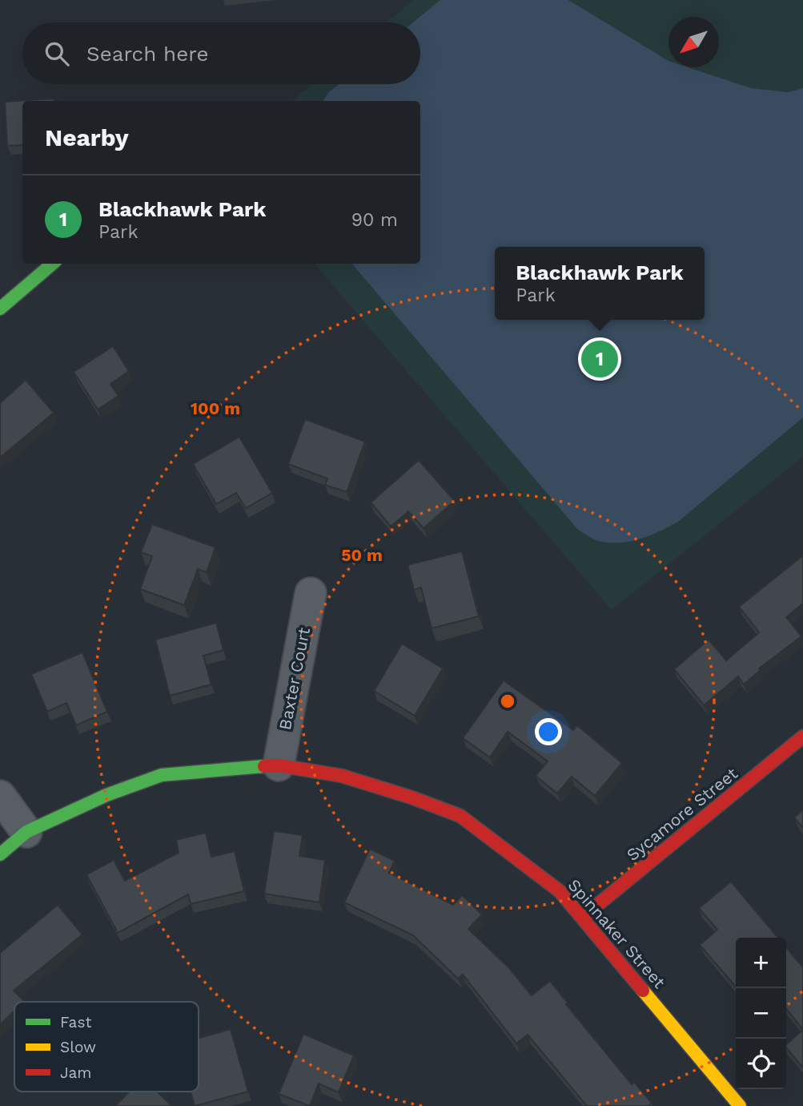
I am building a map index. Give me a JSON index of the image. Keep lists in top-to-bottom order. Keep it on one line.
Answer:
{"streets":{"street":["Baxter Court","Sycamore Street","Spinnaker Street"]},"crossings":[["Baxter Court","Spinnaker Street"],["Sycamore Street","Spinnaker Street"]],"legend":["Fast","Slow","Jam"],"north":"bottom left","page":{"search":"Search here","heading":"Nearby","list":[{"mark":"1","name":"Blackhawk Park","note":"Park","value":"90 m"}],"popup":["Blackhawk Park","Park"],"pins":"1","map_buttons":["+","−"]},"rings":["100 m","50 m"]}
